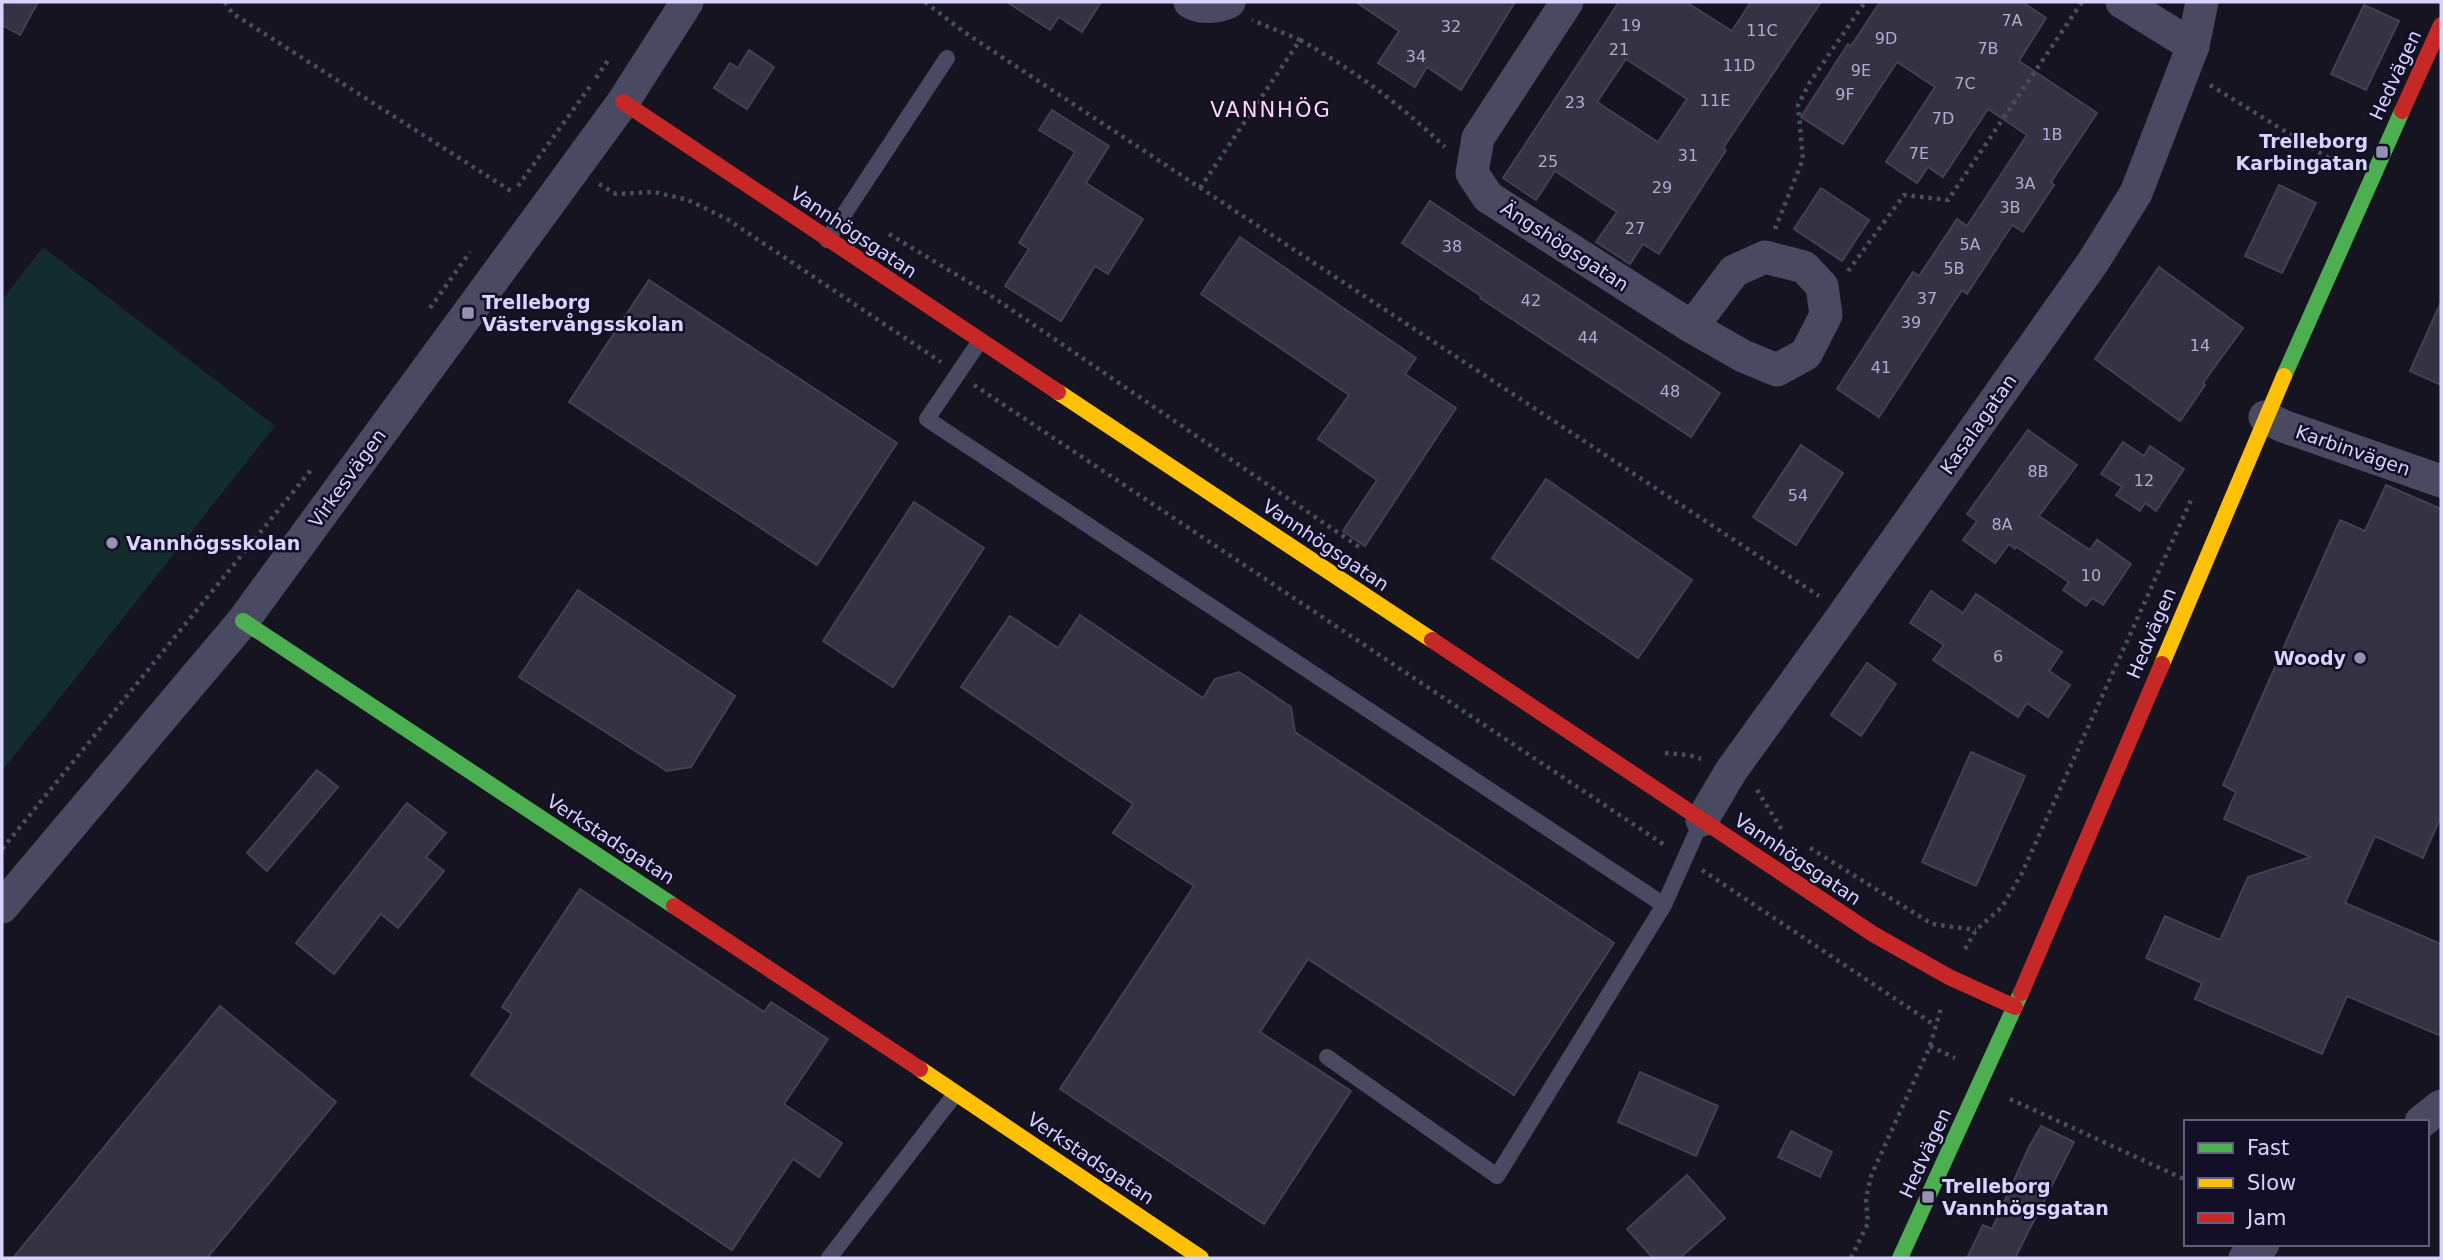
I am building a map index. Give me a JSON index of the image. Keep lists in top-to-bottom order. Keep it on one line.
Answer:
{"streets":{"street":["Hedvägen","Vannhögsgatan","Ängshögsgatan","Kasalagatan","Karbinvägen","Virkesvägen","Verkstadsgatan"]},"crossings":[["Hedvägen","Vannhögsgatan"],["Hedvägen","Karbinvägen"],["Vannhögsgatan","Kasalagatan"],["Vannhögsgatan","Virkesvägen"],["Virkesvägen","Verkstadsgatan"]],"districts":["VANNHÖG"],"places":{"transit":["Trelleborg Karbingatan","Trelleborg Västervångsskolan","Trelleborg Vannhögsgatan"],"other":["Vannhögsskolan","Woody"]},"house_numbers":["7A","19","32","11C","9D","7B","21","34","11D","9E","7C","9F","11E","23","7D","1B","7E","31","25","3A","29","3B","27","5A","38","5B","37","42","39","44","14","41","48","8B","12","54","8A","10","6"],"legend":["Fast","Slow","Jam"]}
